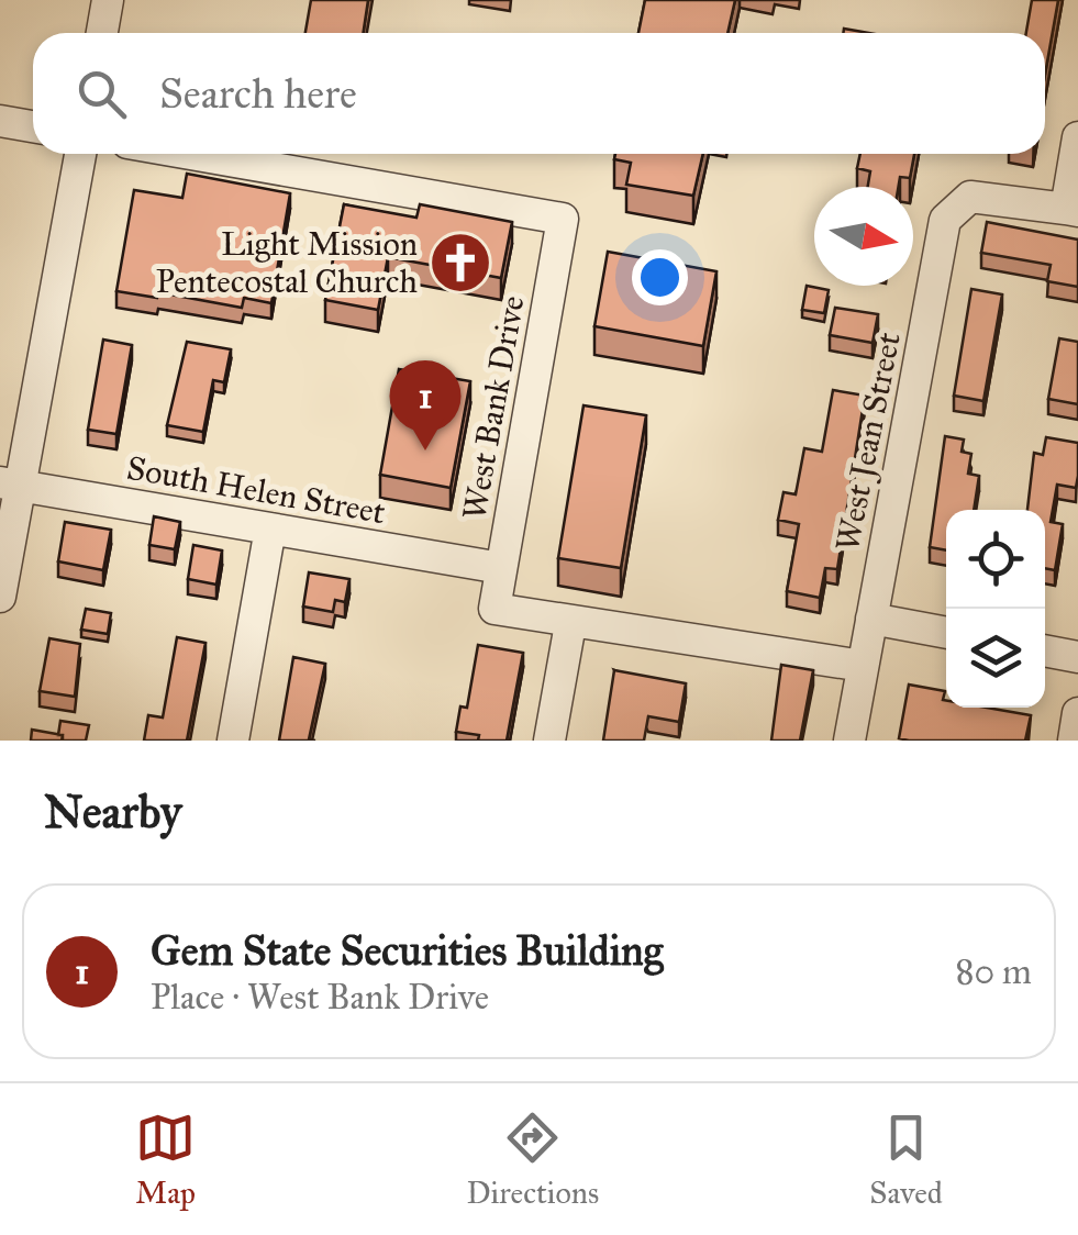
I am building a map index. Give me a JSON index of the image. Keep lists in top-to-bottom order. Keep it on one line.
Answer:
{"streets":{"street":["West Bank Drive","West Jean Street","South Helen Street"]},"crossings":[["West Bank Drive","South Helen Street"]],"places":{"church":["Light Mission Pentecostal Church"]},"north":"right","page":{"search":"Search here","pins":"1","heading":"Nearby","list":[{"mark":"1","name":"Gem State Securities Building","note":"Place · West Bank Drive","value":"80 m"}],"nav":["Map","Directions","Saved"]}}
